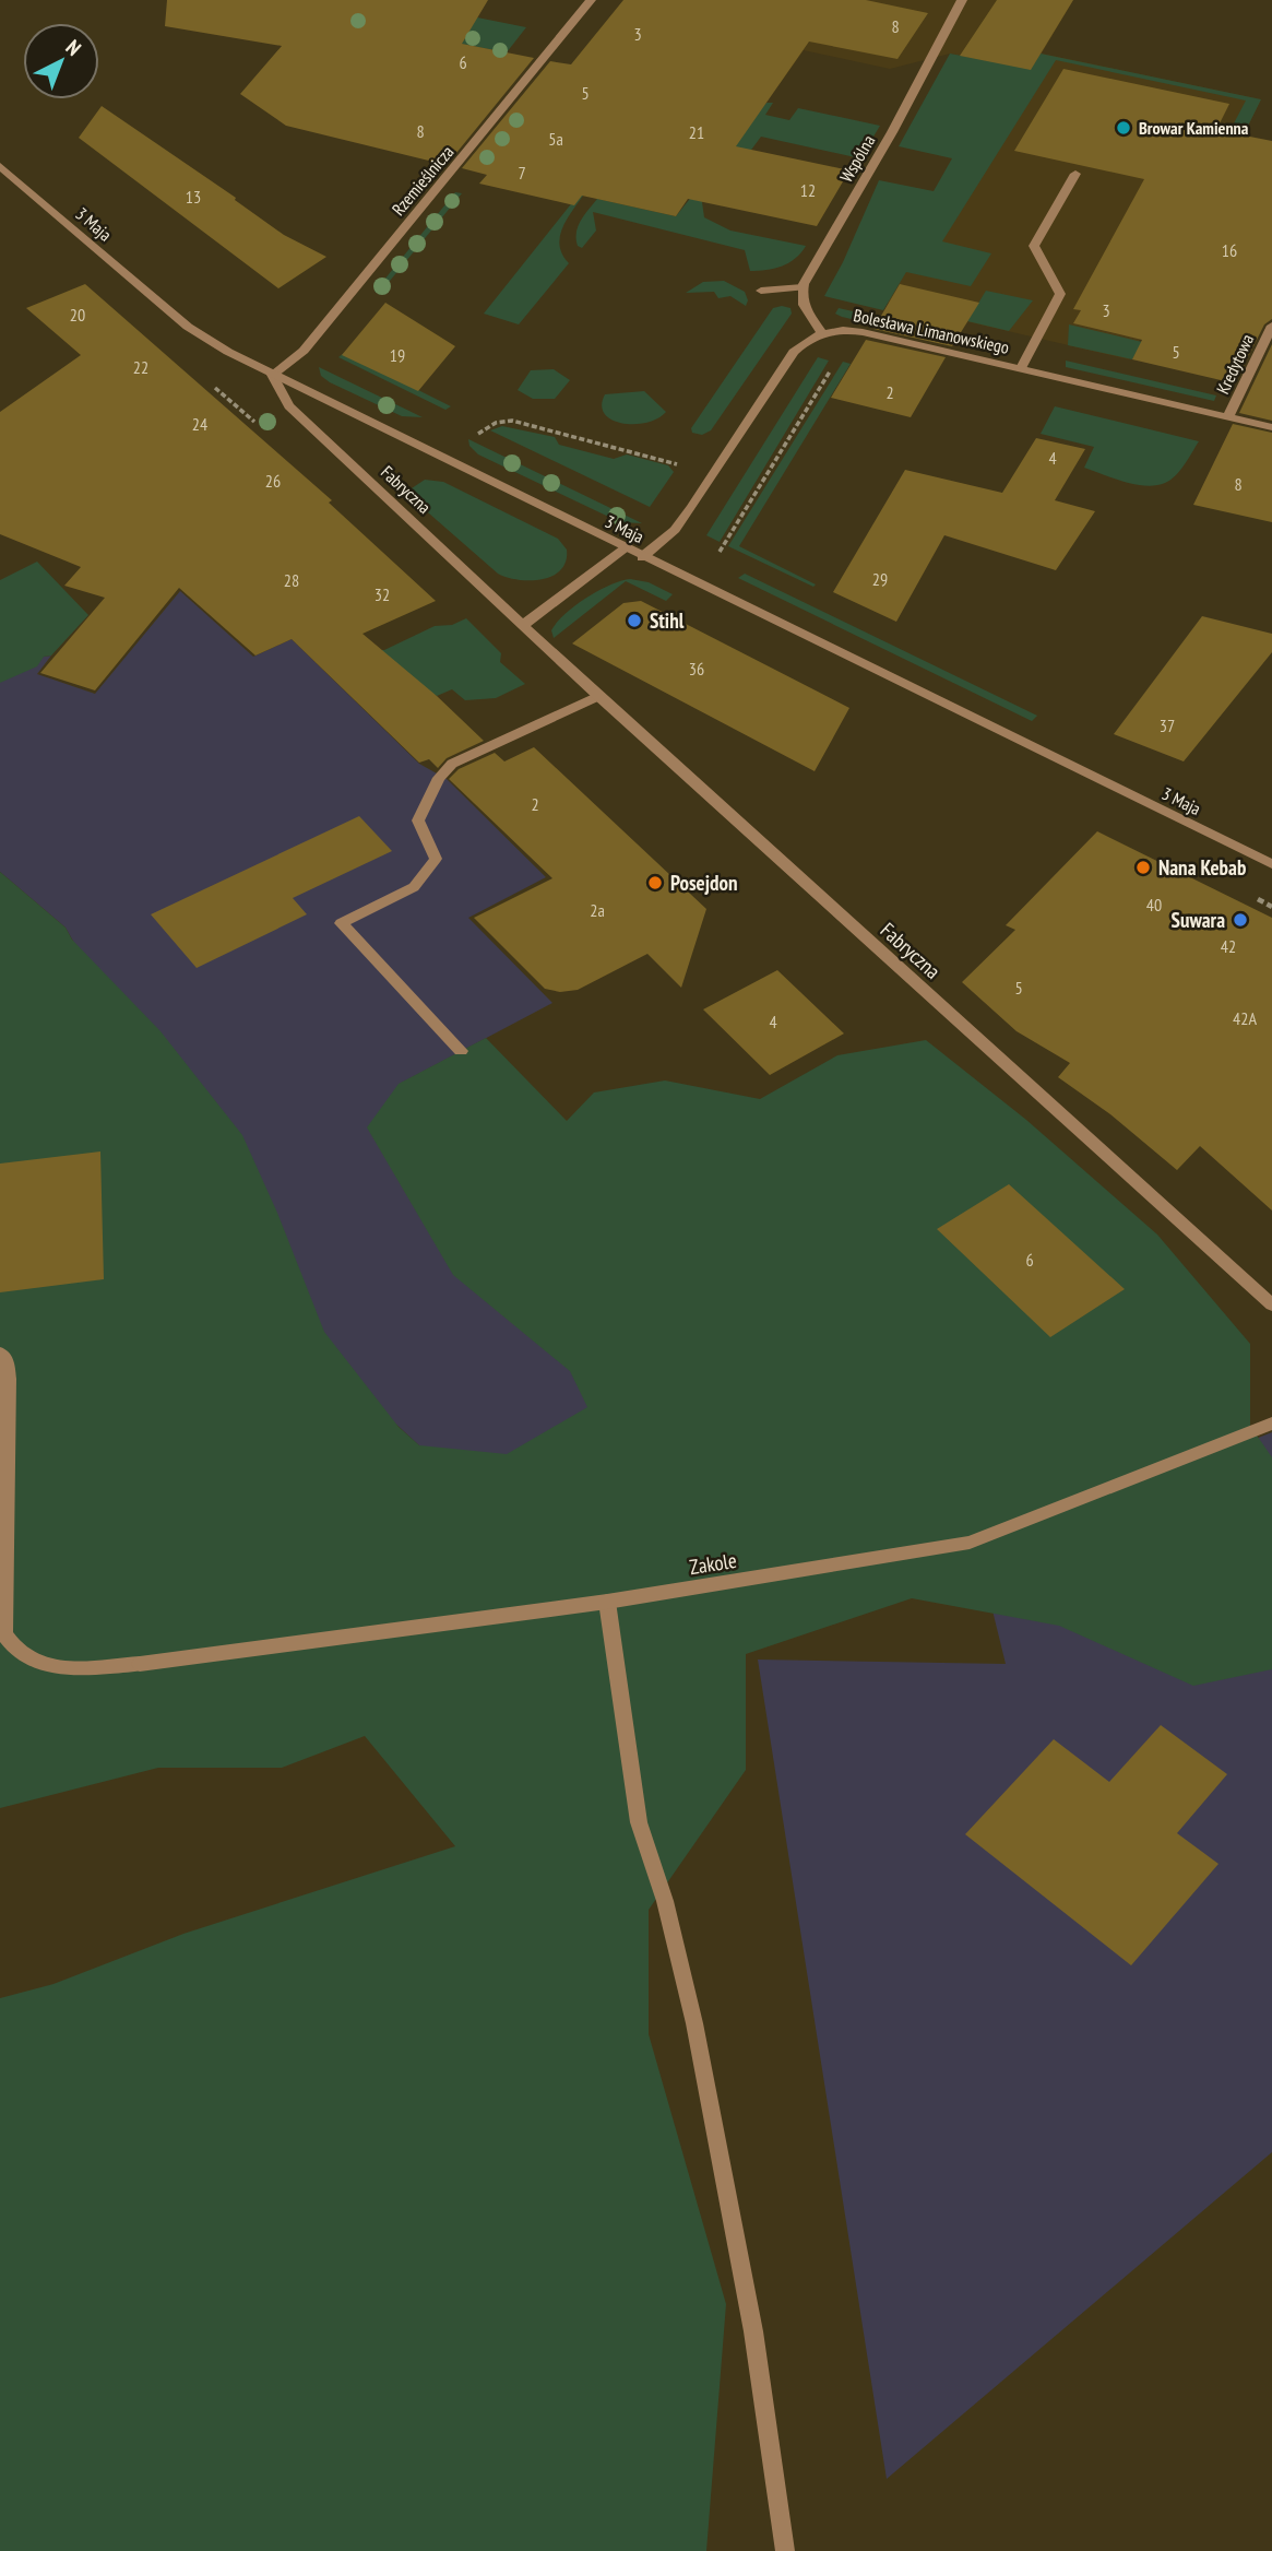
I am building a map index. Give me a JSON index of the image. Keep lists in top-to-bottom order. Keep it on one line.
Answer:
{"streets":{"street":["Wspólna","Rzemieślnicza","3 Maja","Bolesława Limanowskiego","Kredytowa","Fabryczna","Zakole"]},"crossings":[["Rzemieślnicza","3 Maja"],["Rzemieślnicza","Fabryczna"],["3 Maja","Bolesława Limanowskiego"],["3 Maja","Fabryczna"],["Bolesława Limanowskiego","Kredytowa"]],"places":["Browar Kamienna","Stihl","Nana Kebab","Posejdon","Suwara"],"house_numbers":["8","3","6","5","8","21","5a","7","12","13","16","3","20","5","19","22","2","24","4","26","8","29","28","32","36","37","2","40","2a","42","5","42A","4","6"],"north":"top right"}
